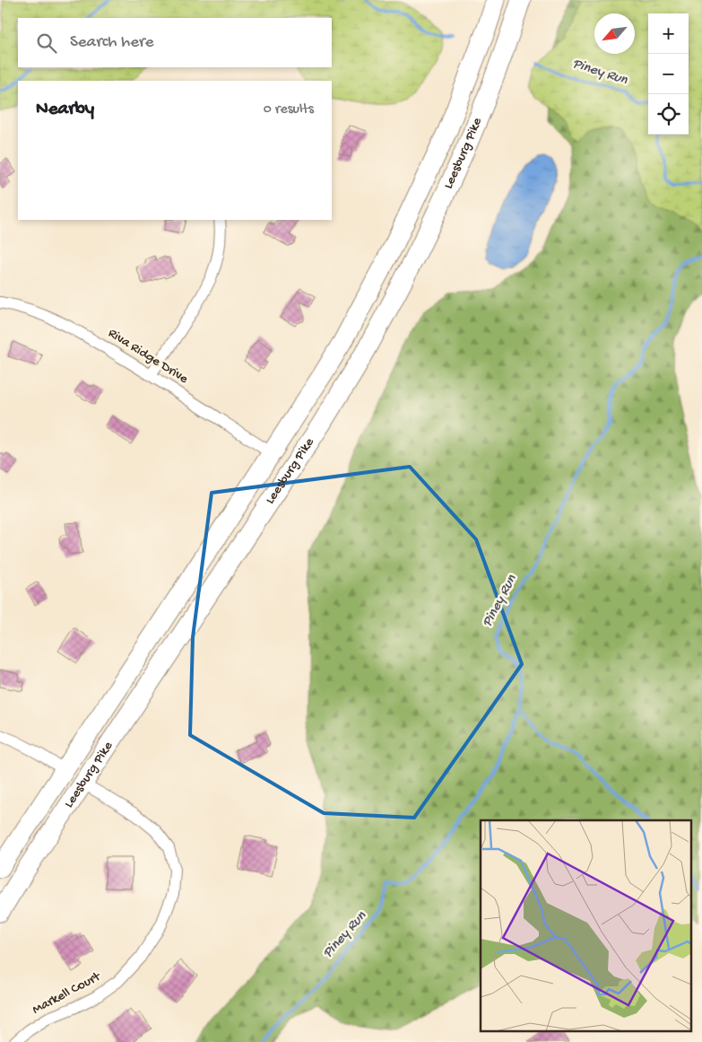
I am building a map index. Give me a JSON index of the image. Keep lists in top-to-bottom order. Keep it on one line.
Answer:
{"streets":{"highway":["Leesburg Pike"],"street":["Riva Ridge Drive","Markell Court"]},"crossings":[["Leesburg Pike","Riva Ridge Drive"],["Leesburg Pike","Markell Court"]],"water":["Piney Run"],"north":"bottom left","page":{"map_buttons":["+","−"],"search":"Search here","heading":["Nearby","0 results"]}}
